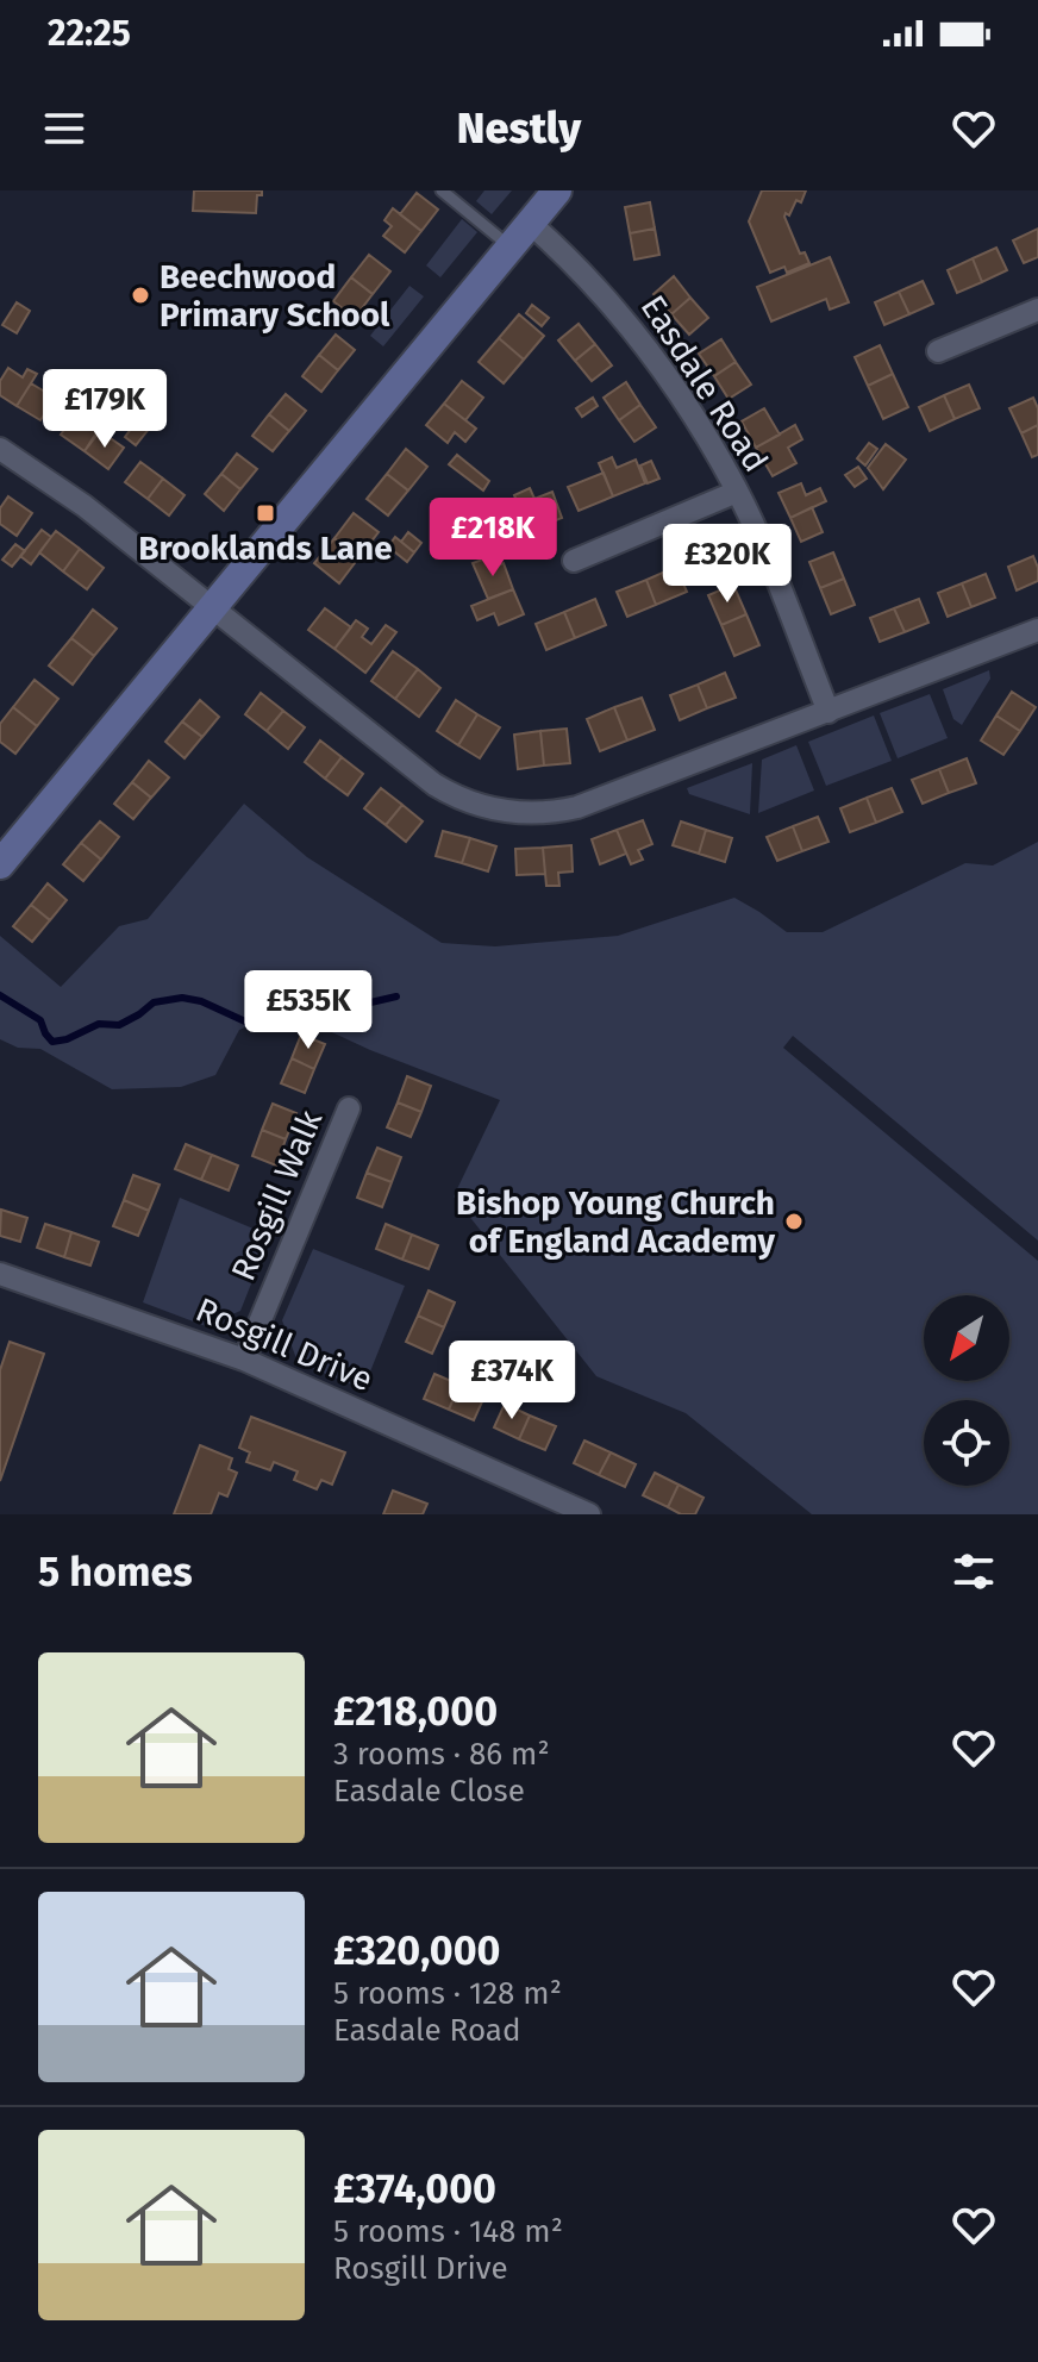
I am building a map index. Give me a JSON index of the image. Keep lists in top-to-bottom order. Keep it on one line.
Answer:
{"streets":{"street":["Easdale Road","Rosgill Walk","Rosgill Drive"]},"crossings":[["Rosgill Walk","Rosgill Drive"]],"places":{"other":["Beechwood Primary School","Bishop Young Church of England Academy"],"transit":["Brooklands Lane"]},"north":"bottom left","page":{"status":"22:25","header":"Nestly","price":["£179K","£218K","£320K","£535K","£374K"],"heading":"5 homes","list":[{"name":"£218,000","note":"3 rooms · 86 m² · Easdale Close"},{"name":"£320,000","note":"5 rooms · 128 m² · Easdale Road"},{"name":"£374,000","note":"5 rooms · 148 m² · Rosgill Drive"}]}}
